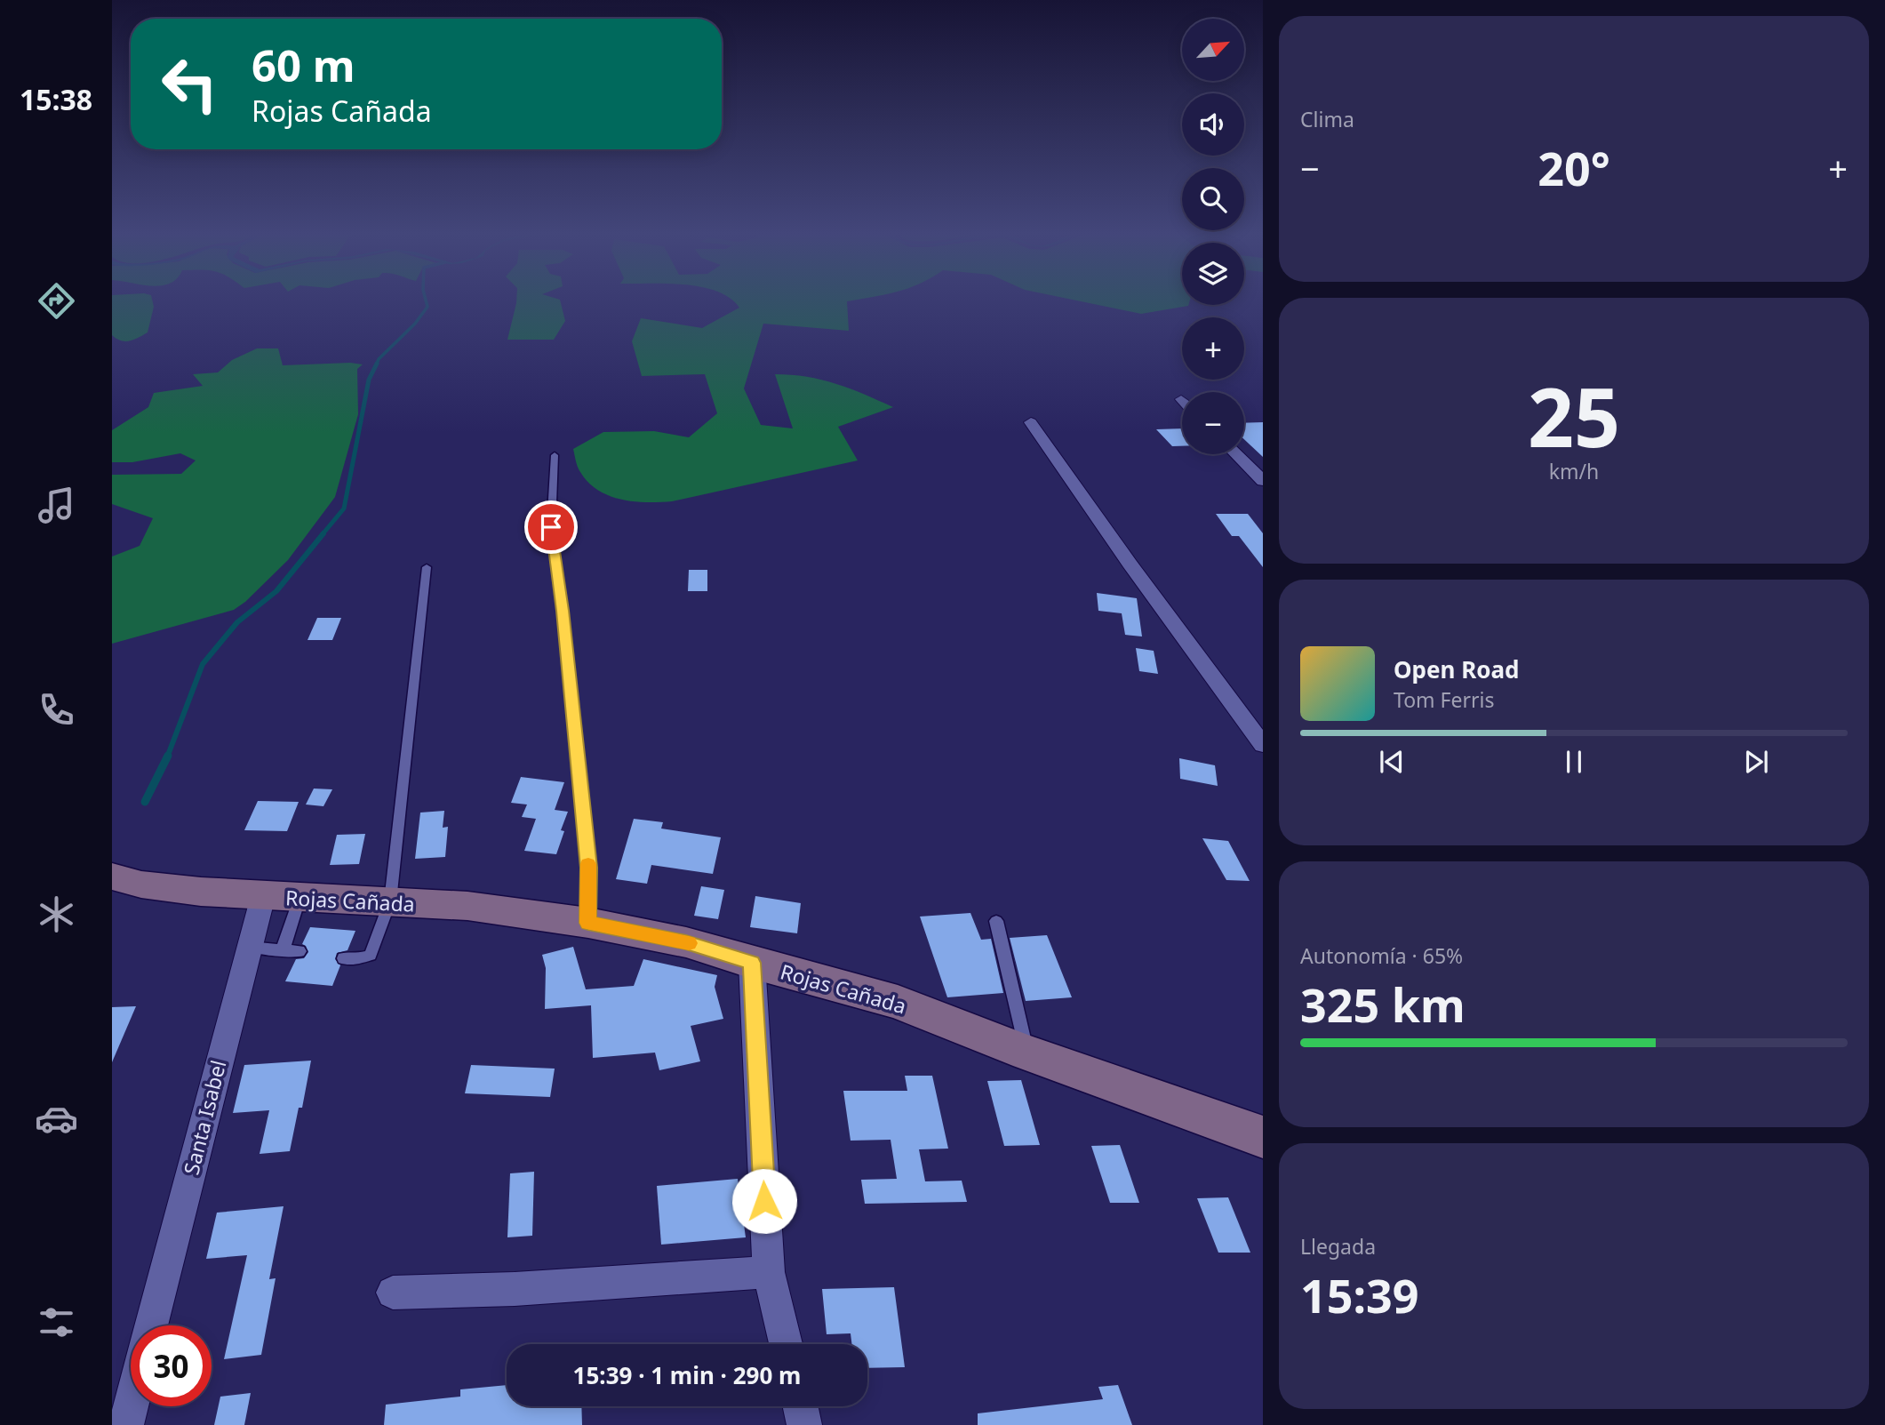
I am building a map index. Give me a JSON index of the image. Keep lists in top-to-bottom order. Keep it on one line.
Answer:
{"streets":{"main road":["Rojas Cañada"],"street":["Santa Isabel"]},"crossings":[["Rojas Cañada","Santa Isabel"]],"north":"top right","page":{"tabs":"15:38","tile":["Clima",["25","km/h"],["Autonomía · 65%","325 km"],["Llegada","15:39"]],"map_buttons":["+","−"],"turn":["60 m","Rojas Cañada"],"heat":["−","20°","+"],"song":["Open Road","Tom Ferris"],"limit":"30","trip":"15:39 · 1 min · 290 m"}}
